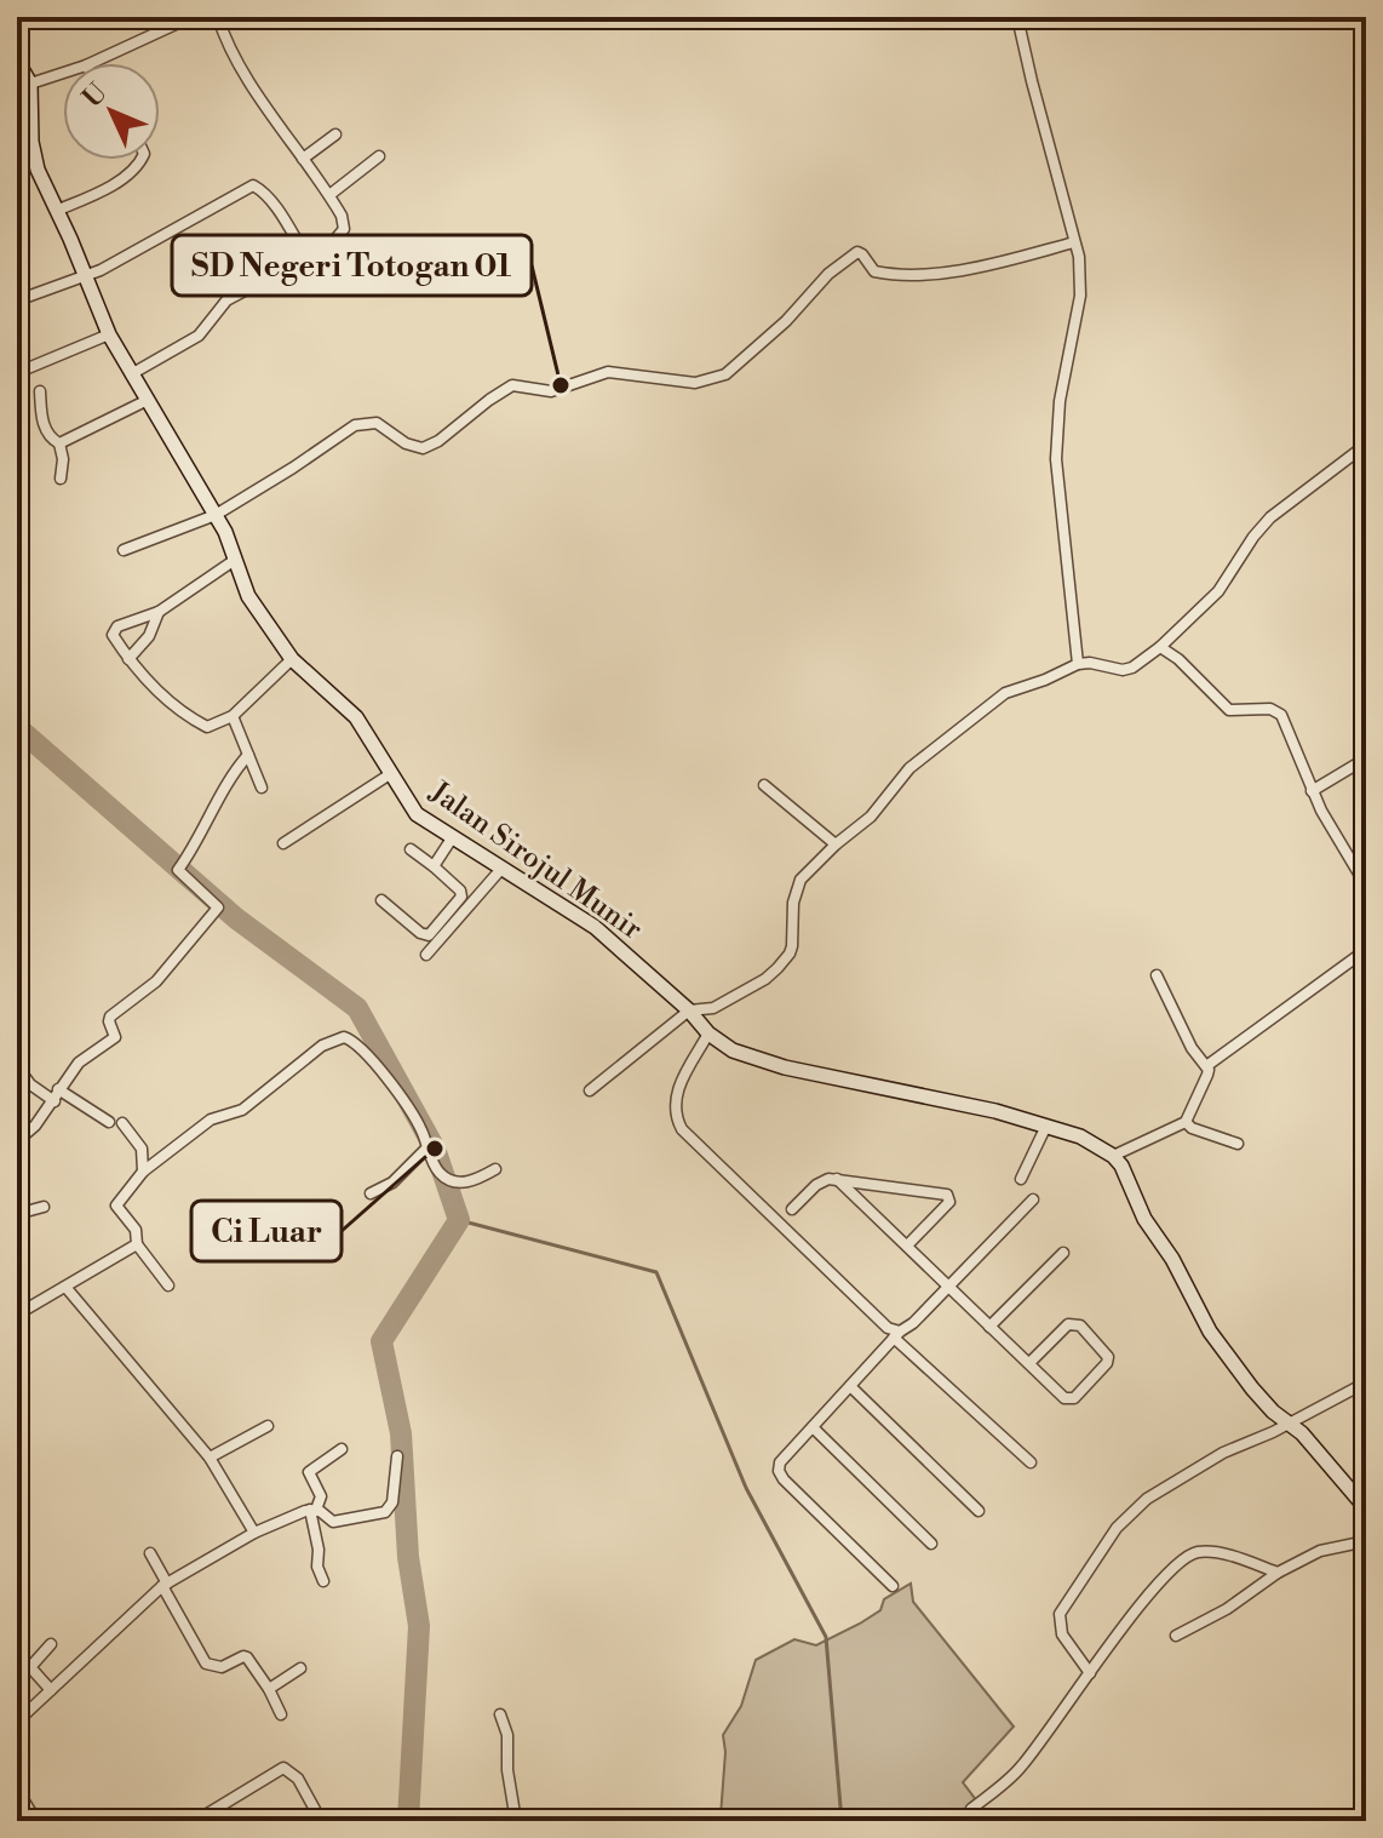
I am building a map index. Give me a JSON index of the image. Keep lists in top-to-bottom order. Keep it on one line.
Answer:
{"streets":{"street":["Jalan Sirojul Munir"]},"places":["SD Negeri Totogan 01","Ci Luar"],"north":"top left"}
